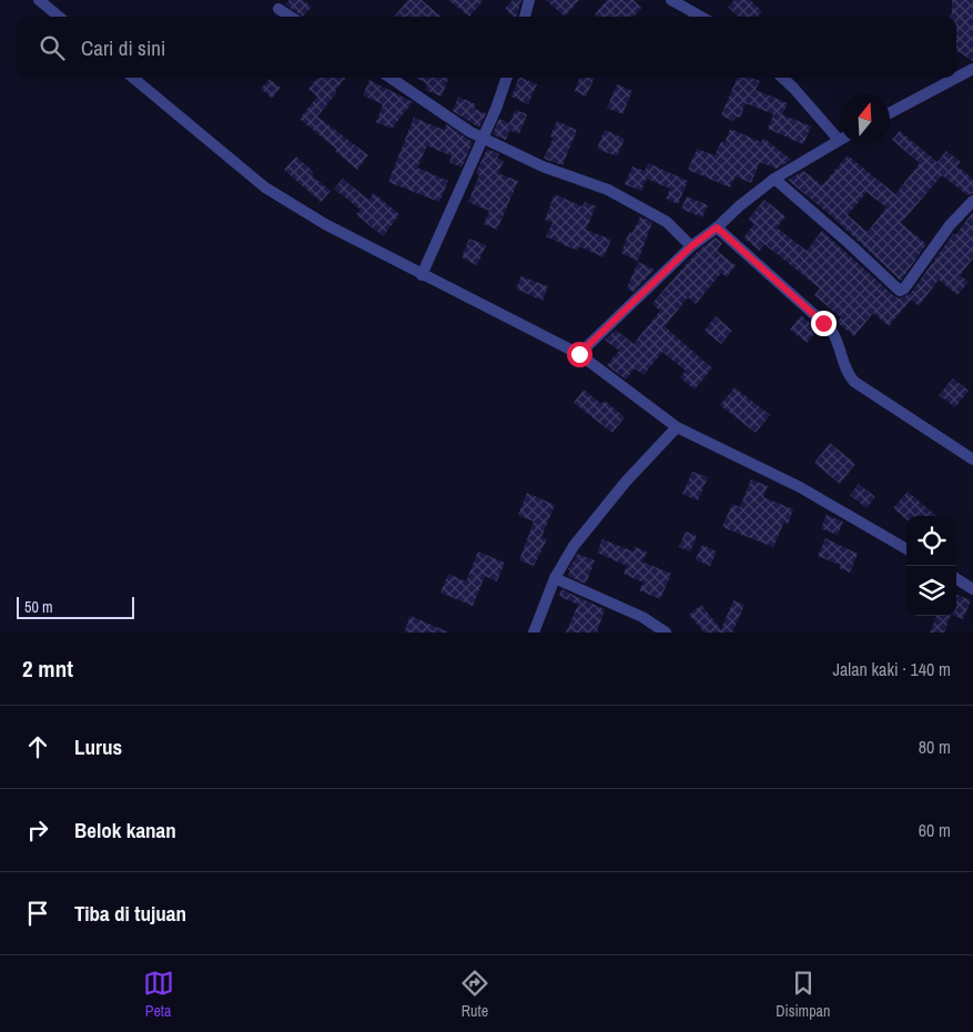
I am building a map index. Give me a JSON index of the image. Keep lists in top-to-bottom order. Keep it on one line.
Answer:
{"scale_bar":"50 m","north":"top","page":{"search":"Cari di sini","scale":"50 m","heading":["2 mnt","Jalan kaki · 140 m"],"list":[["Lurus","80 m"],["Belok kanan","60 m"],"Tiba di tujuan"],"nav":["Peta","Rute","Disimpan"]}}
